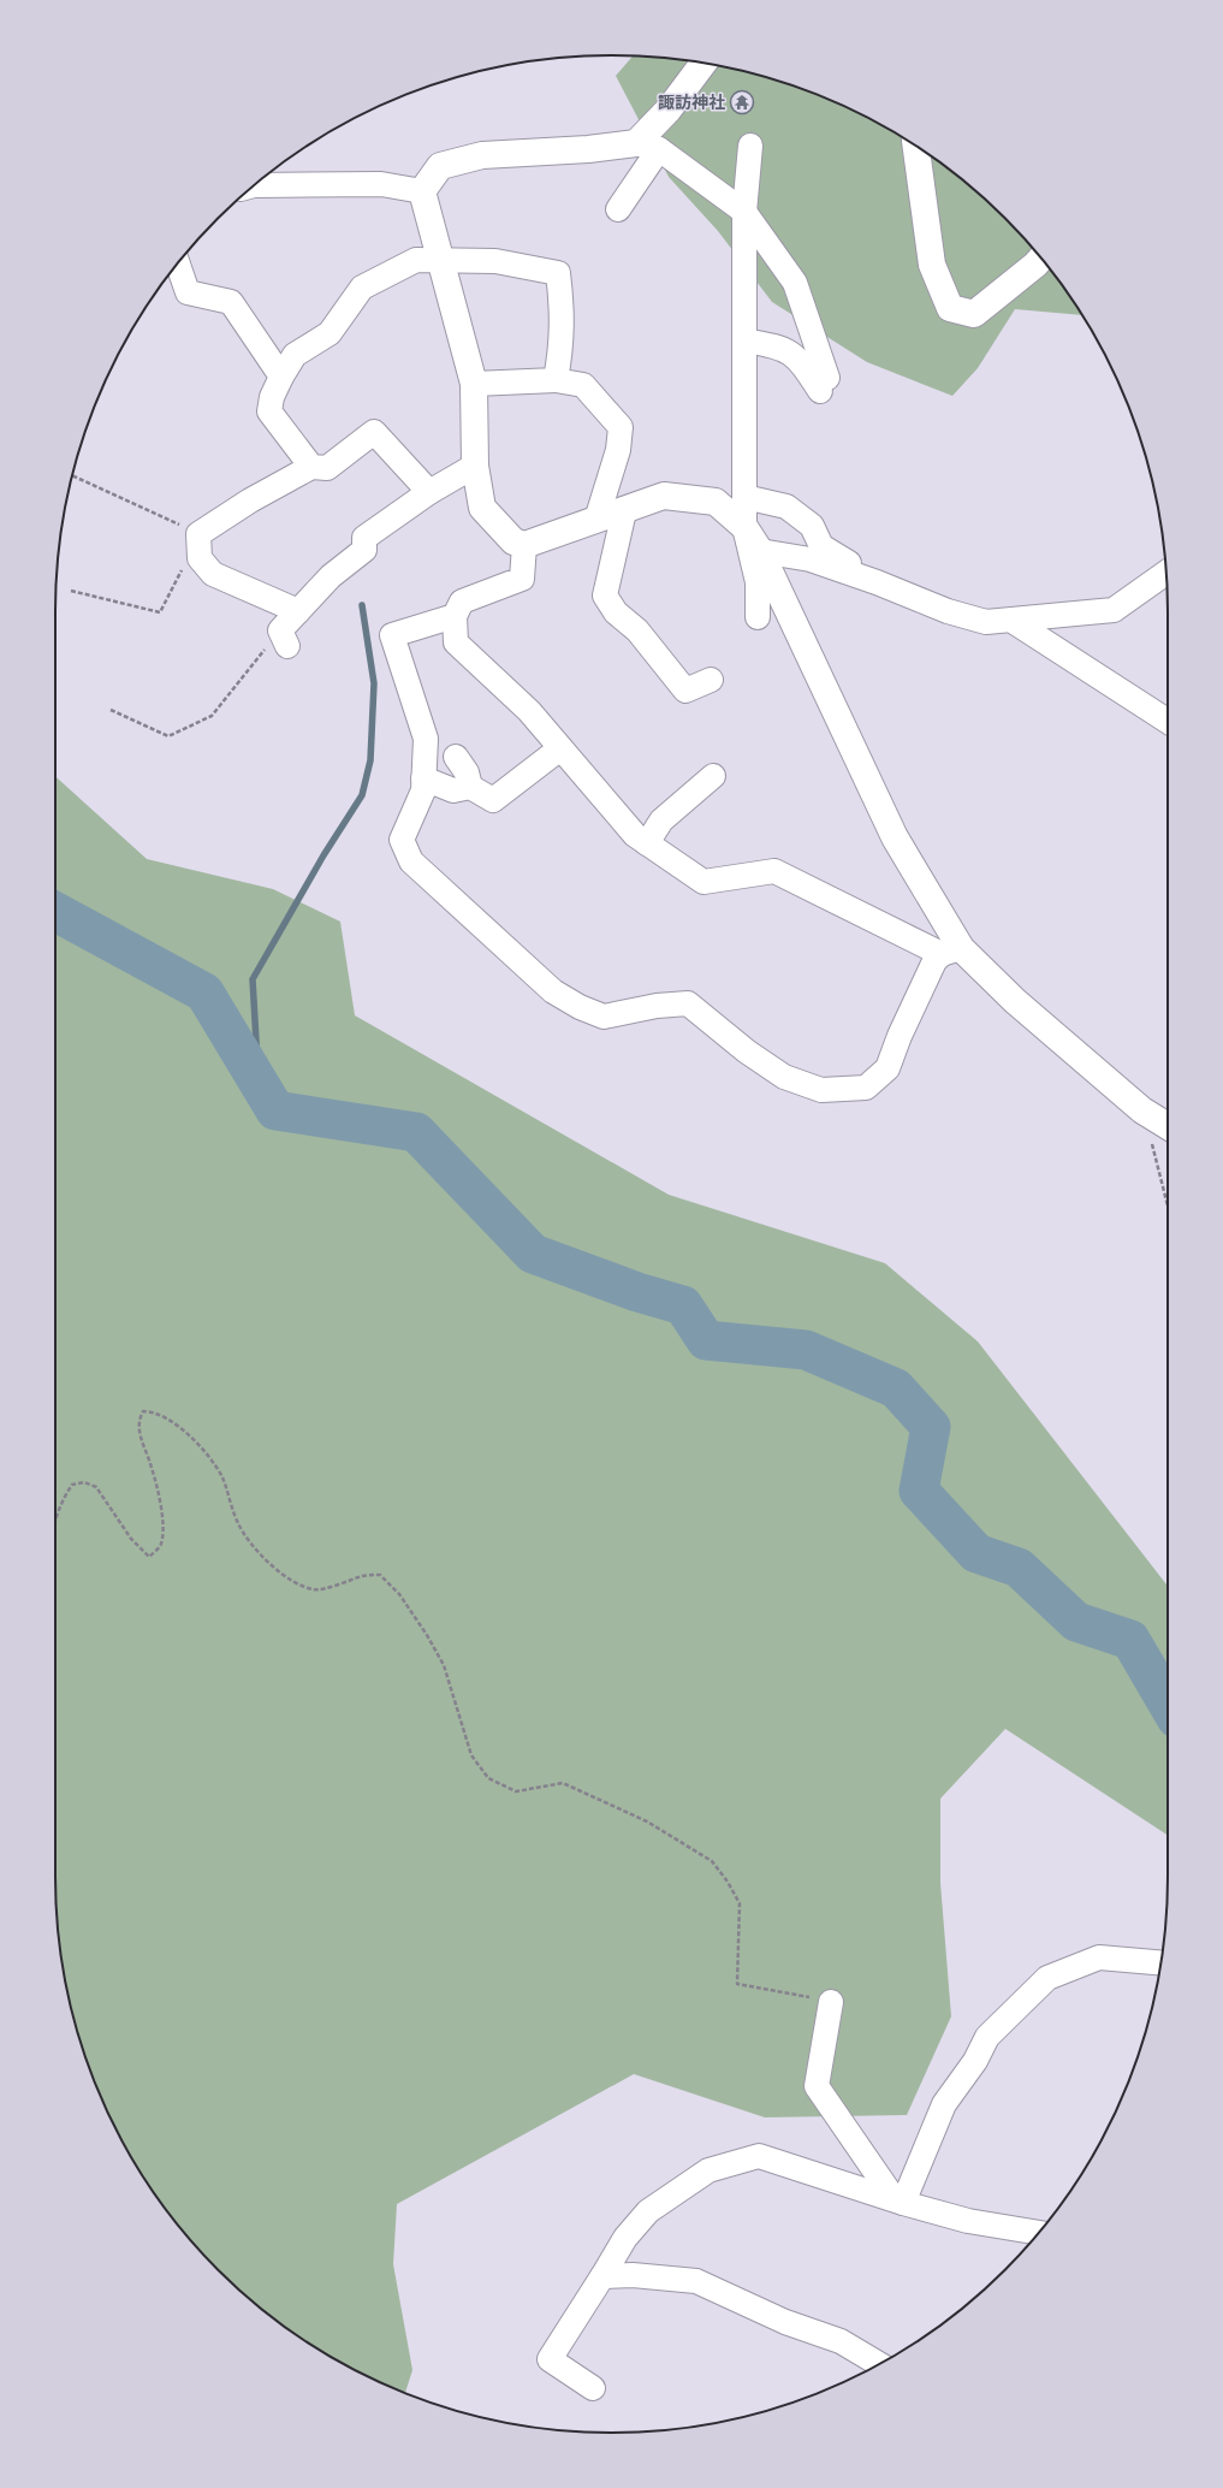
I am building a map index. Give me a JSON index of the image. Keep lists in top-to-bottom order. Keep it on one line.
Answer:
{"places":{"temple":["諏訪神社"]}}
